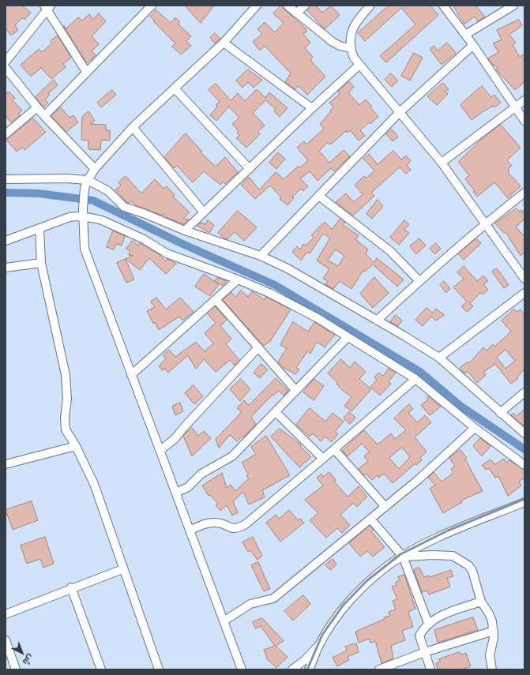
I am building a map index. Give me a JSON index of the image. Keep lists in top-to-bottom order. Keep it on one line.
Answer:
{"north":"bottom right"}
